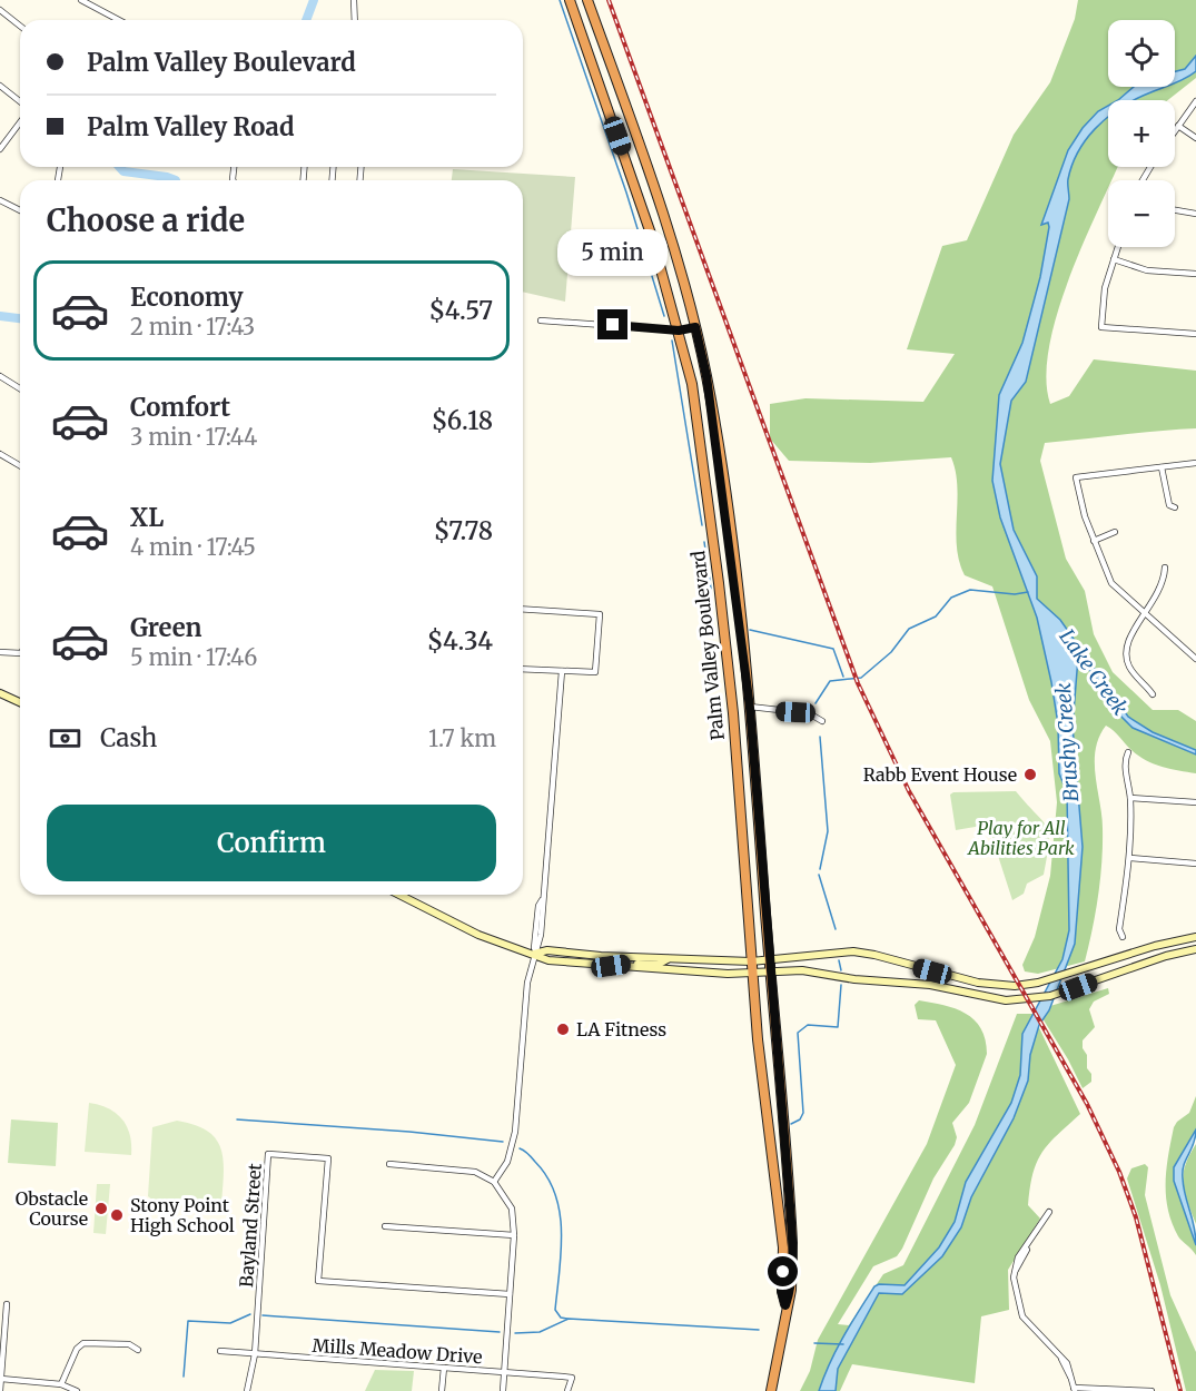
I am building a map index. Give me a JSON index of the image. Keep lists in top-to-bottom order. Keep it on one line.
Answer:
{"streets":{"highway":["Palm Valley Boulevard"],"street":["Bayland Street","Mills Meadow Drive"]},"crossings":[["Bayland Street","Mills Meadow Drive"]],"water":["Lake Creek","Brushy Creek"],"parks":["Play for All Abilities Park"],"places":["Rabb Event House","LA Fitness","Obstacle Course","Stony Point High School"],"page":{"map_buttons":["+","−"],"banner":["Palm Valley Boulevard","Palm Valley Road"],"heading":"Choose a ride","bubble":"5 min","list":[{"name":"Economy","note":"2 min · 17:43","value":"$4.57"},{"name":"Comfort","note":"3 min · 17:44","value":"$6.18"},{"name":"XL","note":"4 min · 17:45","value":"$7.78"},{"name":"Green","note":"5 min · 17:46","value":"$4.34"}],"pay":["Cash","1.7 km"],"buttons":"Confirm"}}
